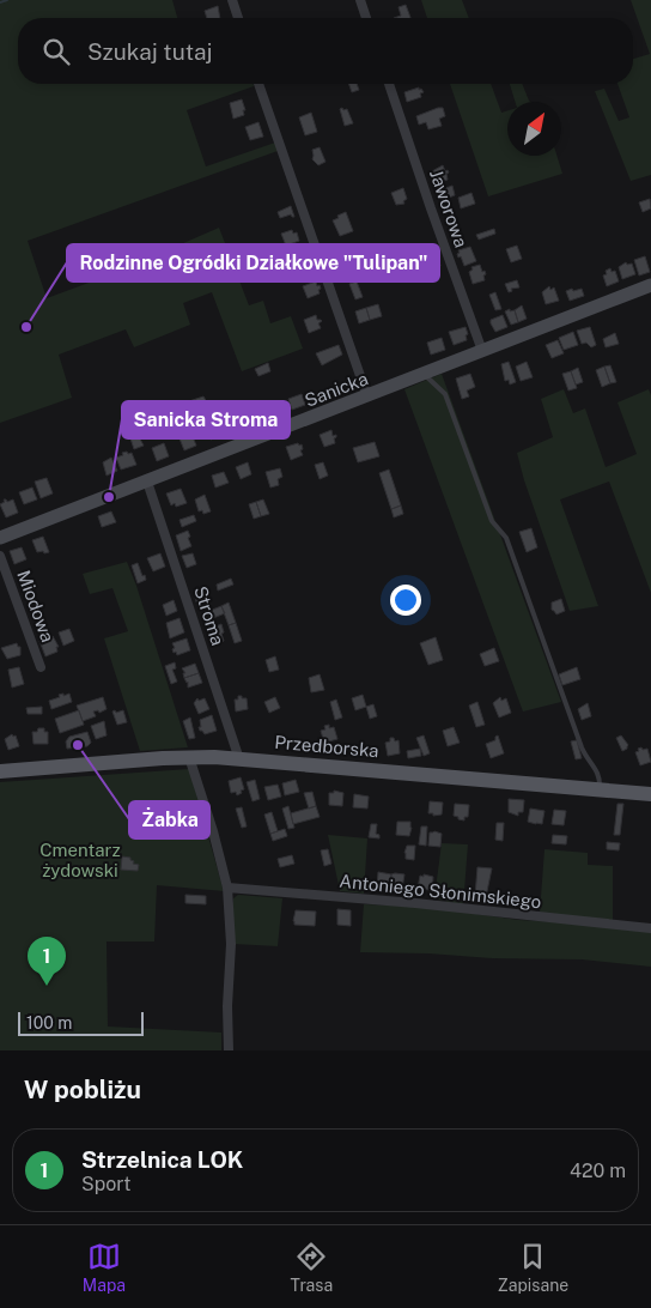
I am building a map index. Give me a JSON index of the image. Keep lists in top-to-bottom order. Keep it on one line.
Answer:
{"streets":{"main road":["Przedborska"],"street":["Jaworowa","Sanicka","Miodowa","Stroma","Antoniego Słonimskiego"]},"crossings":[["Jaworowa","Sanicka"],["Sanicka","Stroma"],["Stroma","Przedborska"]],"parks":["Cmentarz żydowski"],"places":["Rodzinne Ogródki Działkowe \"Tulipan\"","Sanicka Stroma","Żabka"],"scale_bar":"100 m","north":"top right","page":{"search":"Szukaj tutaj","pins":"1","scale":"100 m","heading":"W pobliżu","list":[{"mark":"1","name":"Strzelnica LOK","note":"Sport","value":"420 m"}],"nav":["Mapa","Trasa","Zapisane"]}}
